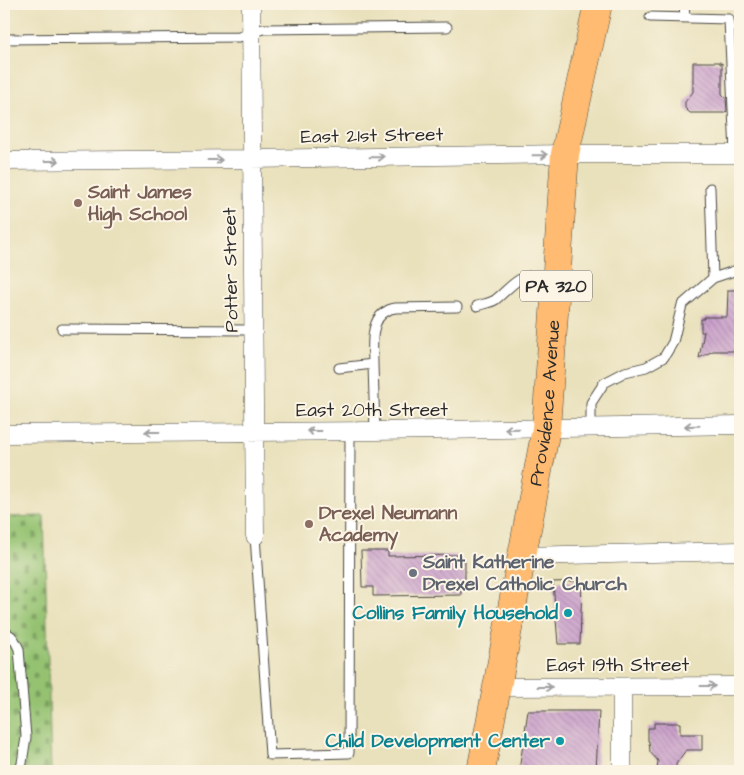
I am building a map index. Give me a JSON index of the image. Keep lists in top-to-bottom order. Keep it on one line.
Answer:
{"streets":{"main road":["PA 320","Providence Avenue"],"street":["East 21st Street","Potter Street","East 20th Street","East 19th Street"]},"crossings":[["East 21st Street","Potter Street"],["East 21st Street","Providence Avenue"],["Potter Street","East 20th Street"],["Providence Avenue","East 20th Street"],["Providence Avenue","East 19th Street"]],"one_way":["East 21st Street","East 20th Street"],"places":["Saint James High School","Drexel Neumann Academy","Saint Katherine Drexel Catholic Church","Collins Family Household","Child Development Center"]}
